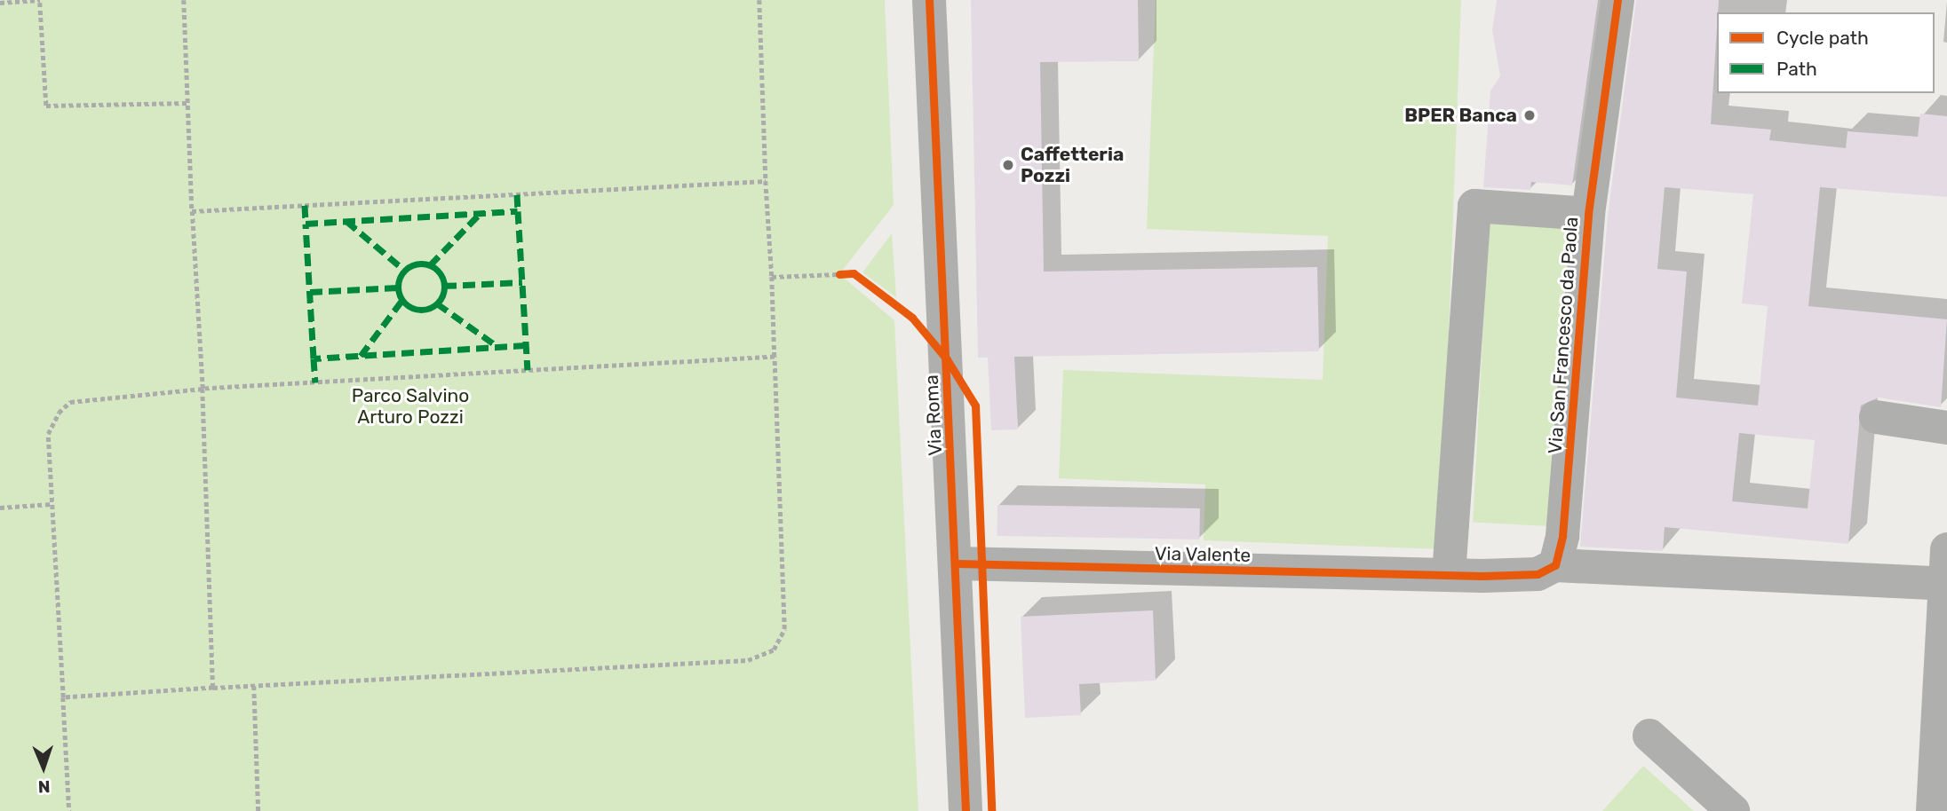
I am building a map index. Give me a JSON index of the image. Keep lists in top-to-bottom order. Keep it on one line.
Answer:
{"streets":{"street":["Via San Francesco da Paola","Via Roma","Via Valente"]},"crossings":[["Via Roma","Via Valente"]],"parks":["Parco Salvino Arturo Pozzi"],"places":["BPER Banca","Caffetteria Pozzi"],"legend":["Cycle path","Path"],"north":"bottom"}
